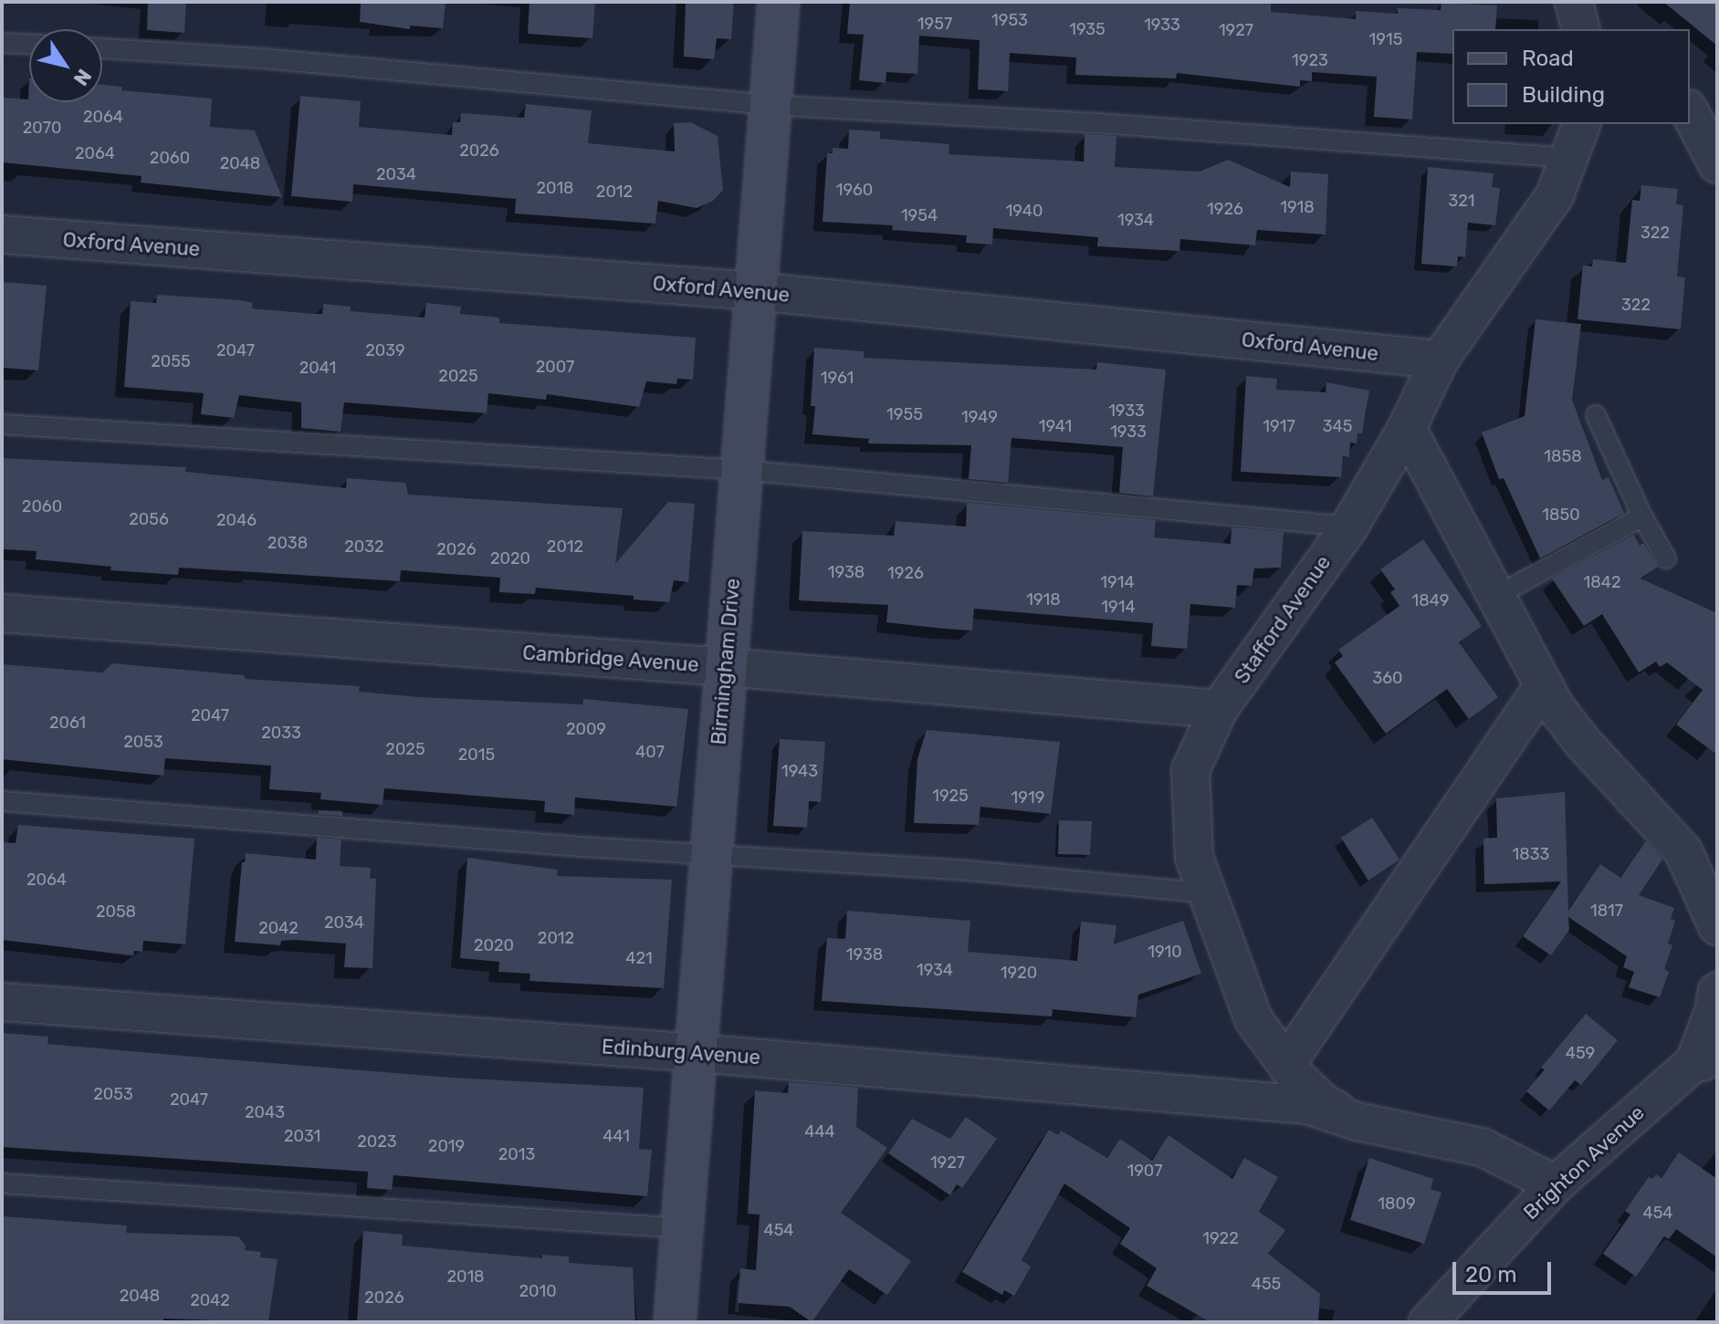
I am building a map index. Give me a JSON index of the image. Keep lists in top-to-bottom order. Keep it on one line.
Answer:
{"streets":{"main road":["Birmingham Drive"],"street":["Oxford Avenue","Stafford Avenue","Cambridge Avenue","Edinburg Avenue","Brighton Avenue"]},"crossings":[["Oxford Avenue","Stafford Avenue"],["Oxford Avenue","Birmingham Drive"],["Stafford Avenue","Cambridge Avenue"],["Stafford Avenue","Edinburg Avenue"],["Cambridge Avenue","Birmingham Drive"],["Birmingham Drive","Edinburg Avenue"]],"house_numbers":["1953","1957","1933","1935","1927","1915","1923","2064","2070","2026","2064","2060","2048","2034","2018","1960","2012","321","1918","1926","1940","1954","1934","322","322","2047","2039","2055","2007","2041","2025","1961","1933","1955","1949","1941","1917","345","1933","1858","2060","1850","2056","2046","2038","2032","2012","2026","2020","1938","1926","1914","1842","1918","1849","1914","360","2047","2061","2009","2033","2053","2025","407","2015","1943","1925","1919","1833","2064","1817","2058","2034","2042","2012","2020","1910","1938","421","1934","1920","459","2053","2047","2043","444","2031","441","2023","2019","2013","1927","1907","1809","454","454","1922","2018","455","2010","2048","2026","2042"],"legend":["Road","Building"],"scale_bar":"20 m","north":"bottom right"}
